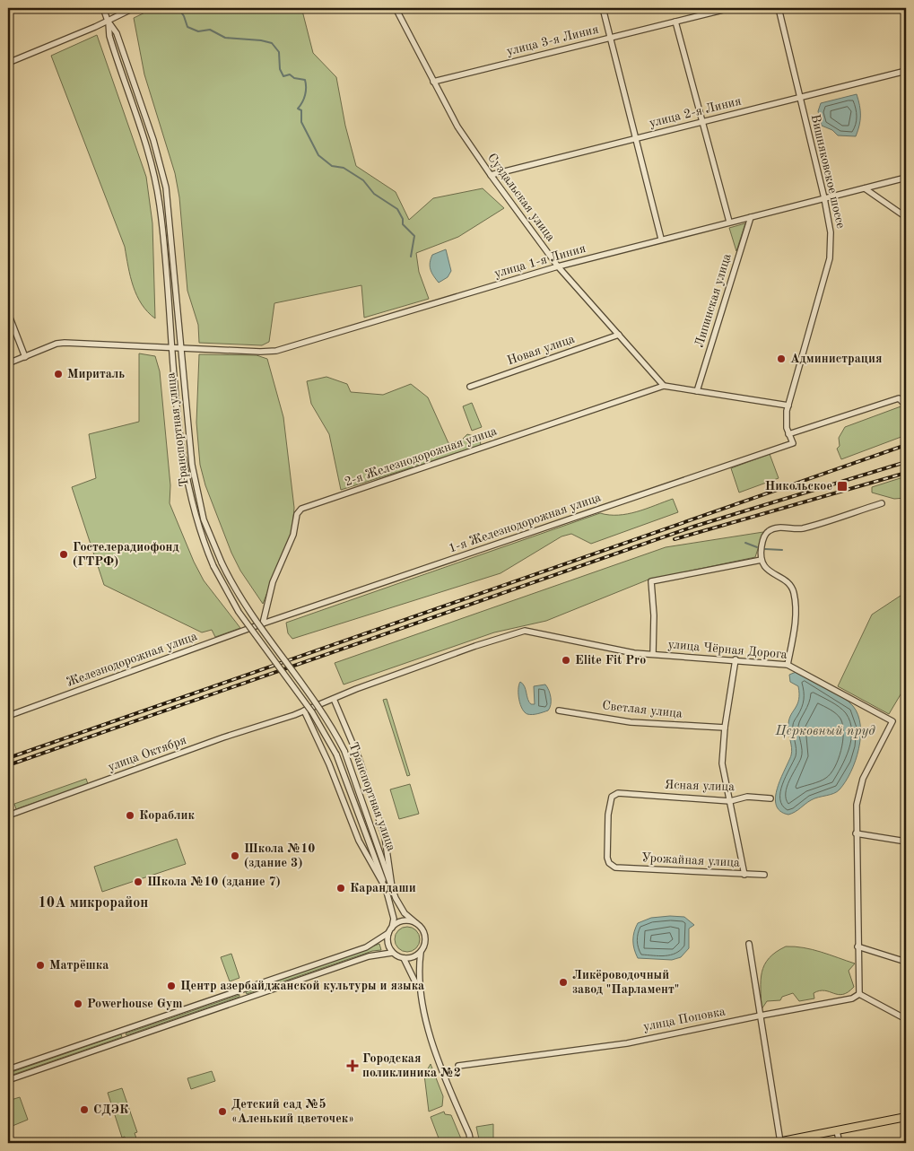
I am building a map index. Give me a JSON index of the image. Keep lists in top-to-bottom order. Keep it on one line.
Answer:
{"streets":{"street":["улица 3-я Линия","улица 2-я Линия","Вишняковское шоссе","Суздальская улица","улица 1-я Линия","Липинская улица","Новая улица","Транспортная улица","2-я Железнодорожная улица","1-я Железнодорожная улица","улица Чёрная Дорога","Железнодорожная улица","Светлая улица","улица Октября","Ясная улица","Урожайная улица","улица Поповка"]},"crossings":[["улица 3-я Линия","Суздальская улица"],["улица 2-я Линия","Вишняковское шоссе"],["улица 2-я Линия","Суздальская улица"],["Вишняковское шоссе","улица 1-я Линия"],["Вишняковское шоссе","1-я Железнодорожная улица"],["Суздальская улица","улица 1-я Линия"],["Суздальская улица","Новая улица"],["Суздальская улица","2-я Железнодорожная улица"],["улица 1-я Линия","Липинская улица"],["улица 1-я Линия","Транспортная улица"],["2-я Железнодорожная улица","1-я Железнодорожная улица"],["2-я Железнодорожная улица","Железнодорожная улица"],["1-я Железнодорожная улица","Железнодорожная улица"],["улица Чёрная Дорога","улица Октября"],["улица Чёрная Дорога","улица Поповка"],["Ясная улица","Урожайная улица"]],"districts":["10А микрорайон"],"water":["Церковный пруд"],"places":{"other":["Администрация","Мириталь","Гостелерадиофонд (ГТРФ)","Elite Fit Pro","Кораблик","Школа №10 (здание 3)","Школа №10 (здание 7)","Карандаши","Матрёшка","Ликёроводочный завод \"Парламент\"","Центр азербайджанской культуры и языка","Powerhouse Gym","СДЭК","Детский сад №5 «Аленький цветочек»"],"transit":["Никольское"],"health":["Городская поликлиника №2"]}}
